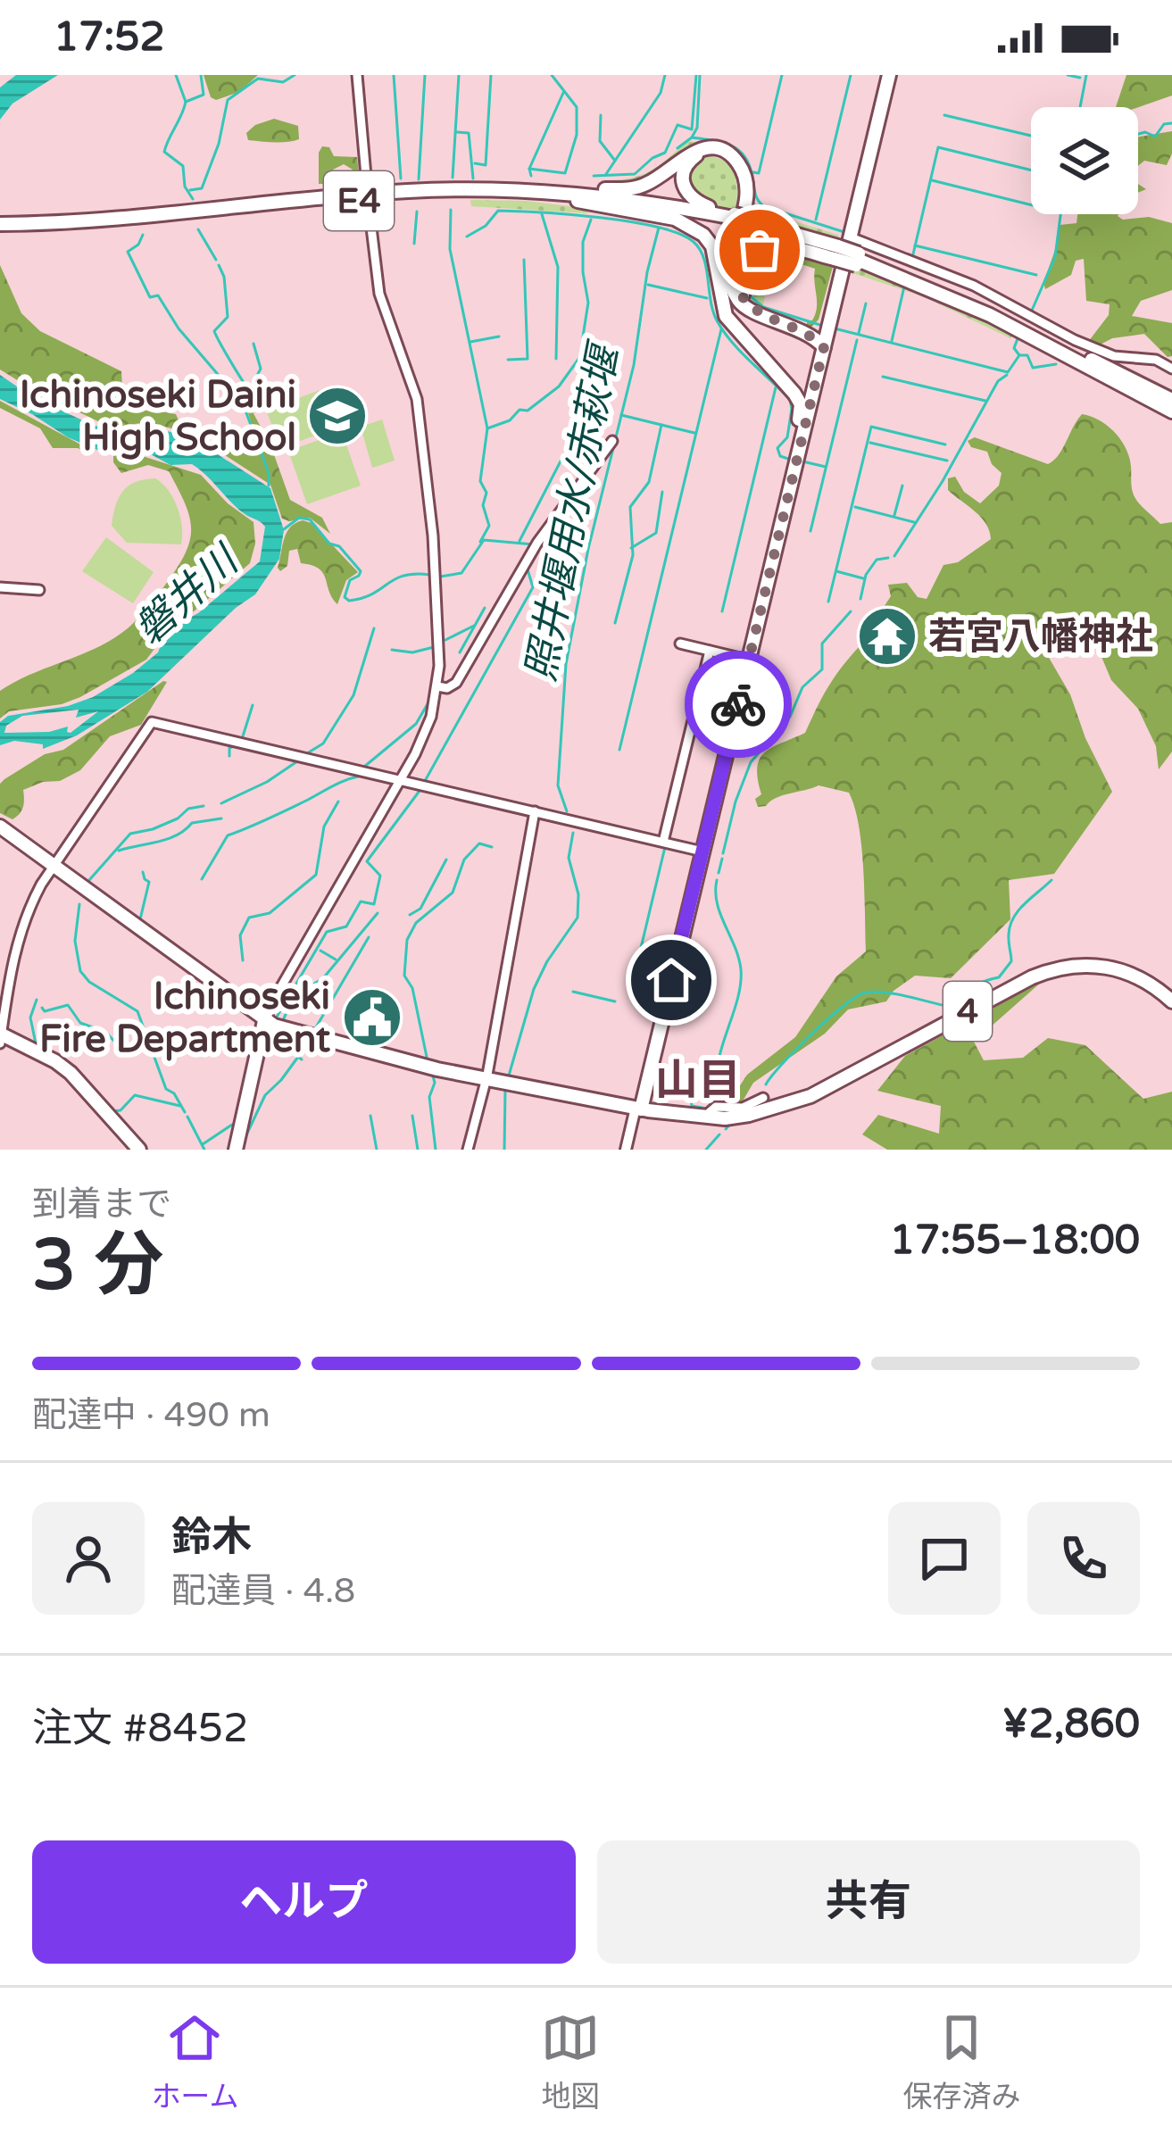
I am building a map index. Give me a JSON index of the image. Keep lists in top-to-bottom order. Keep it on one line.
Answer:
{"streets":{"highway":["E4","4"]},"districts":["山目"],"water":["照井堰用水/赤萩堰","磐井川"],"places":{"school or university":["Ichinoseki Daini High School"],"temple":["若宮八幡神社"],"public building":["Ichinoseki Fire Department"]},"page":{"status":"17:52","heading":["3 分","到着まで","17:55–18:00"],"panel":["鈴木","配達員 · 4.8","注文 #8452","¥2,860"],"bar":"配達中 · 490 m","buttons":["ヘルプ","共有"],"tabs":["ホーム","地図","保存済み"]}}
